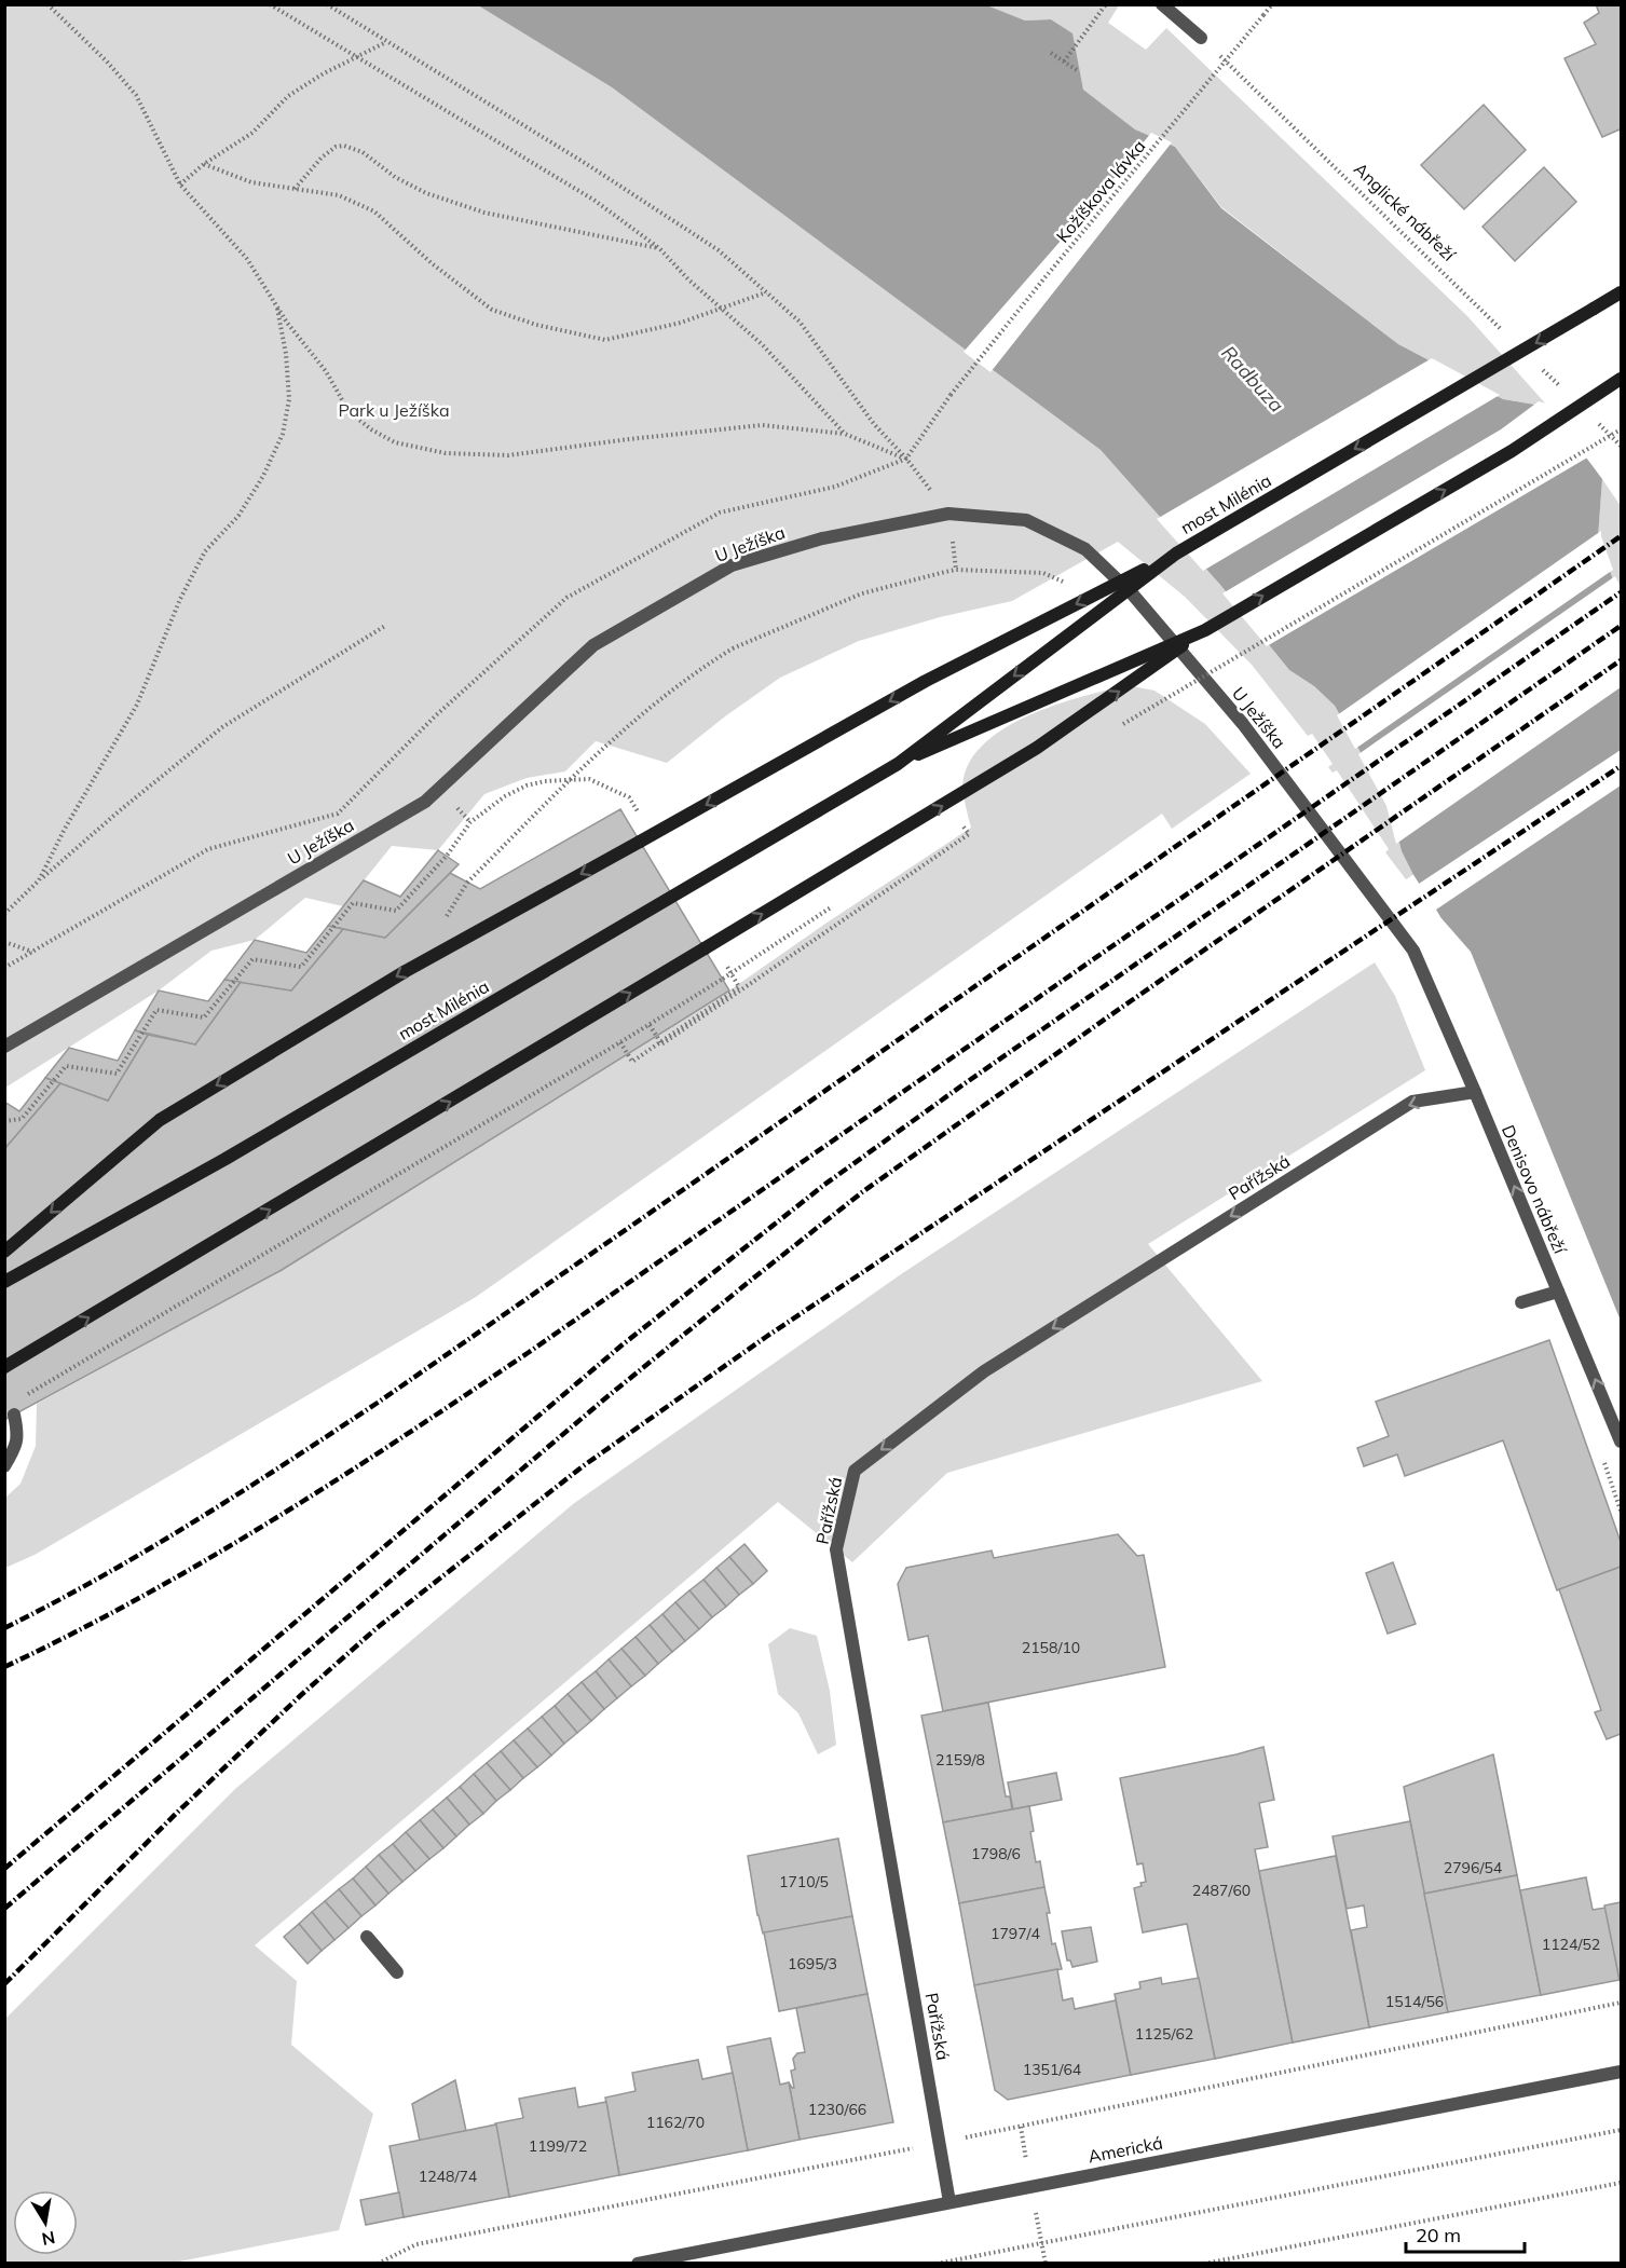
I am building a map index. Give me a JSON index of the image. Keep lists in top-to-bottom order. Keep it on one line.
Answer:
{"streets":{"main road":["most Milénia"],"street":["U Ježíška","Pařížská","Denisovo nábřeží","Americká"],"path":["Kožíškova lávka","Anglické nábřeží"]},"crossings":[["U Ježíška","Denisovo nábřeží"],["Pařížská","Denisovo nábřeží"],["Pařížská","Americká"]],"one_way":["Pařížská","Denisovo nábřeží"],"water":["Radbuza"],"parks":["Park u Ježíška"],"house_numbers":["2158/10","2159/8","1798/6","2796/54","1710/5","2487/60","1797/4","1124/52","1695/3","1514/56","1125/62","1351/64","1230/66","1162/70","1199/72","1248/74"],"scale_bar":"20 m","north":"bottom"}
